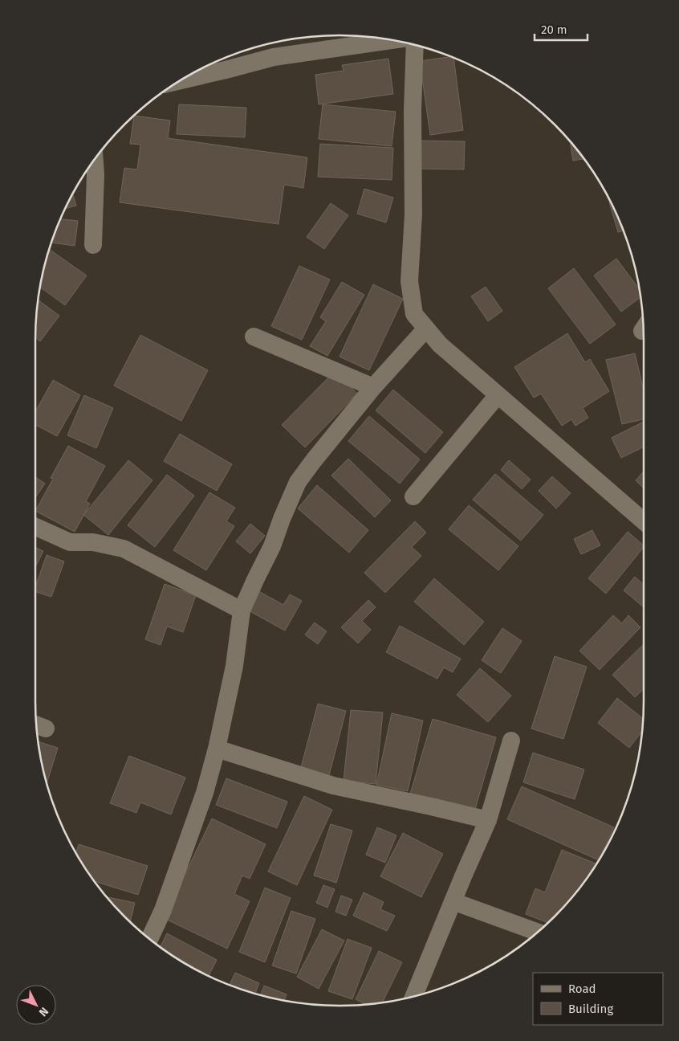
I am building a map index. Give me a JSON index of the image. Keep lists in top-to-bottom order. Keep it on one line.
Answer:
{"legend":["Road","Building"],"scale_bar":"20 m","north":"bottom right"}
